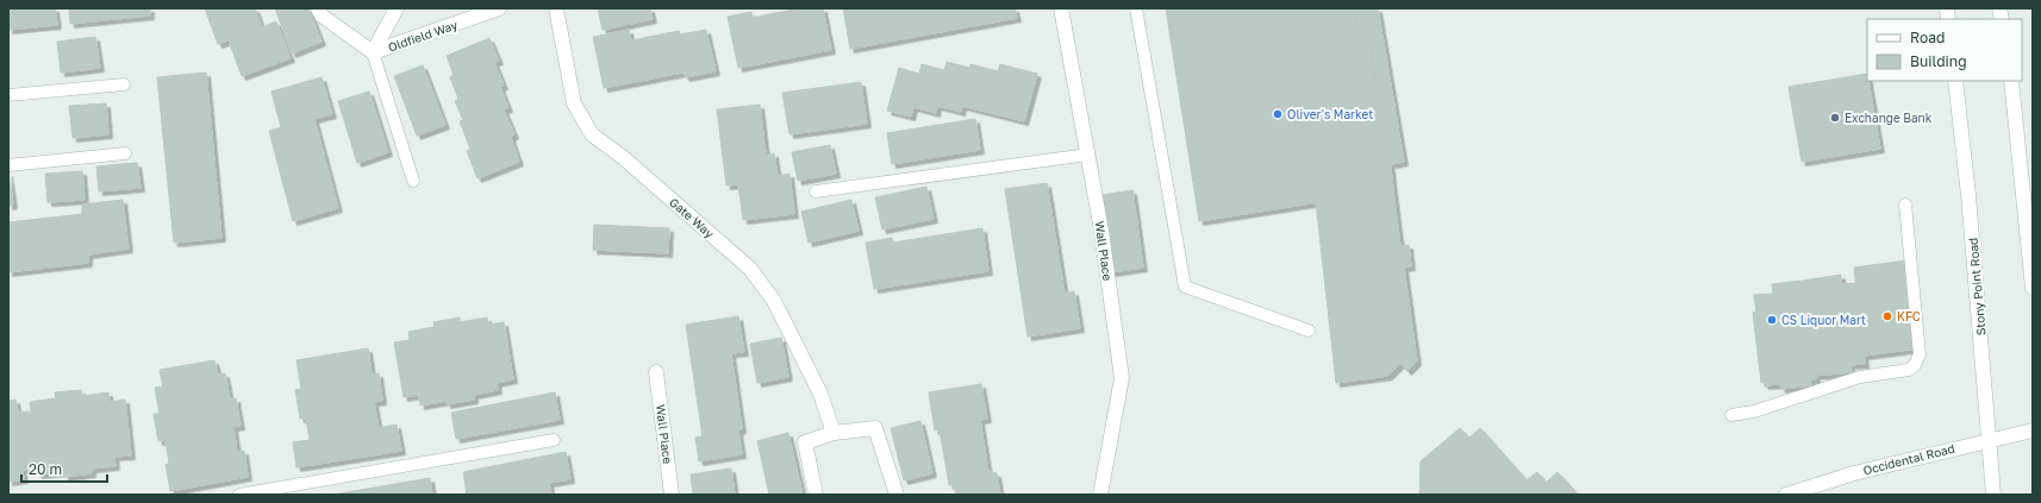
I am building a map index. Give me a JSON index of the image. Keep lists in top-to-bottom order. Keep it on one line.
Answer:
{"streets":{"street":["Oldfield Way","Gate Way","Wall Place","Stony Point Road","Occidental Road"]},"crossings":[["Stony Point Road","Occidental Road"]],"places":["Oliver's Market","Exchange Bank","KFC","CS Liquor Mart"],"legend":["Road","Building"],"scale_bar":"20 m"}
